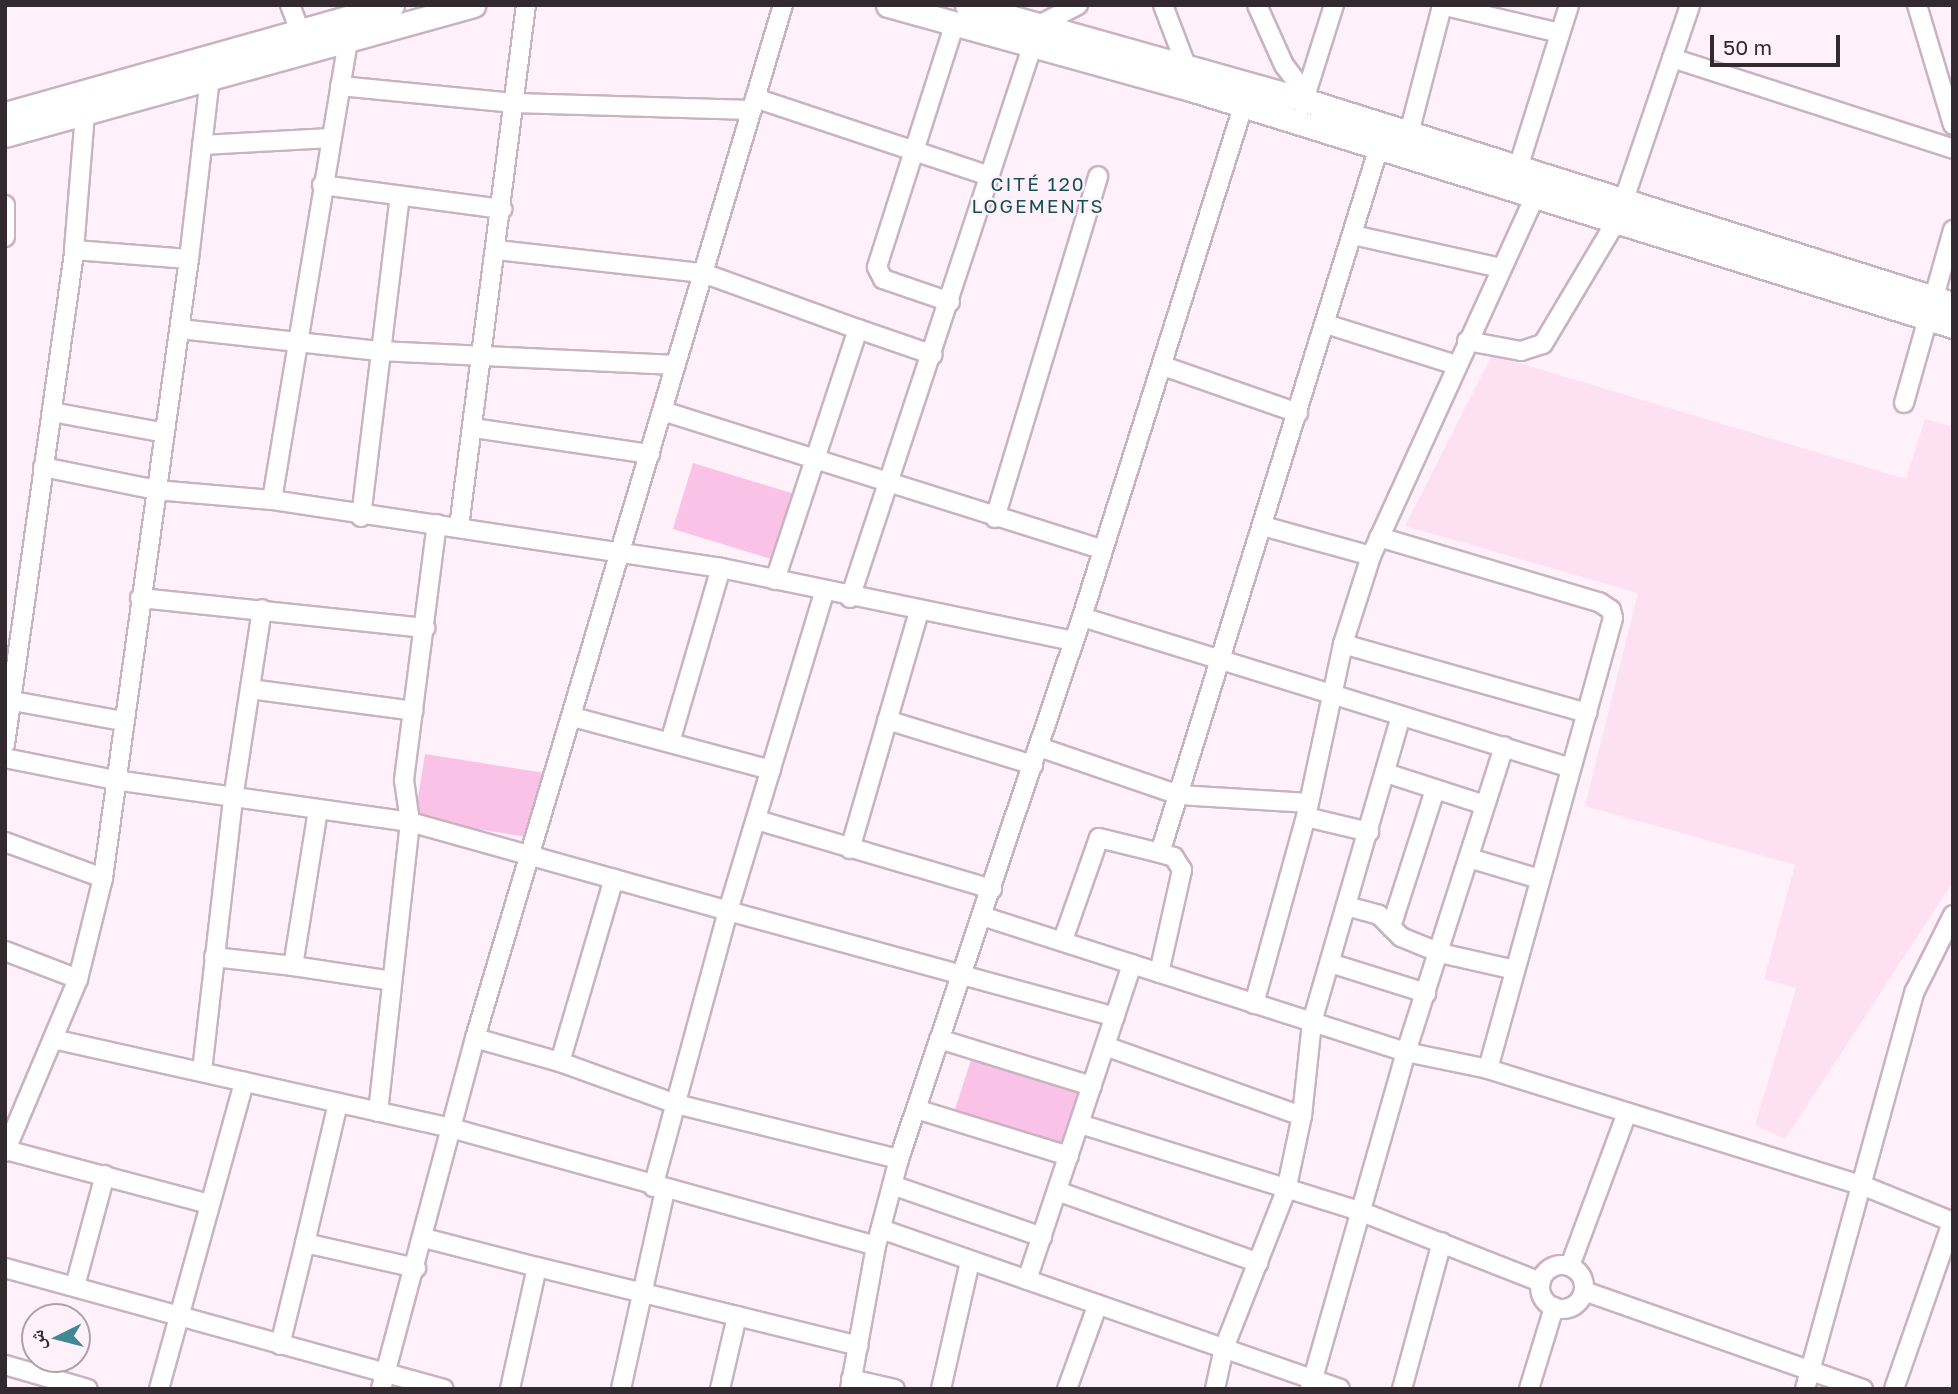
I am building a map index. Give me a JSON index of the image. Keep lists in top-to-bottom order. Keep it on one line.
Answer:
{"districts":["CITÉ 120 LOGEMENTS"],"scale_bar":"50 m","north":"left"}
